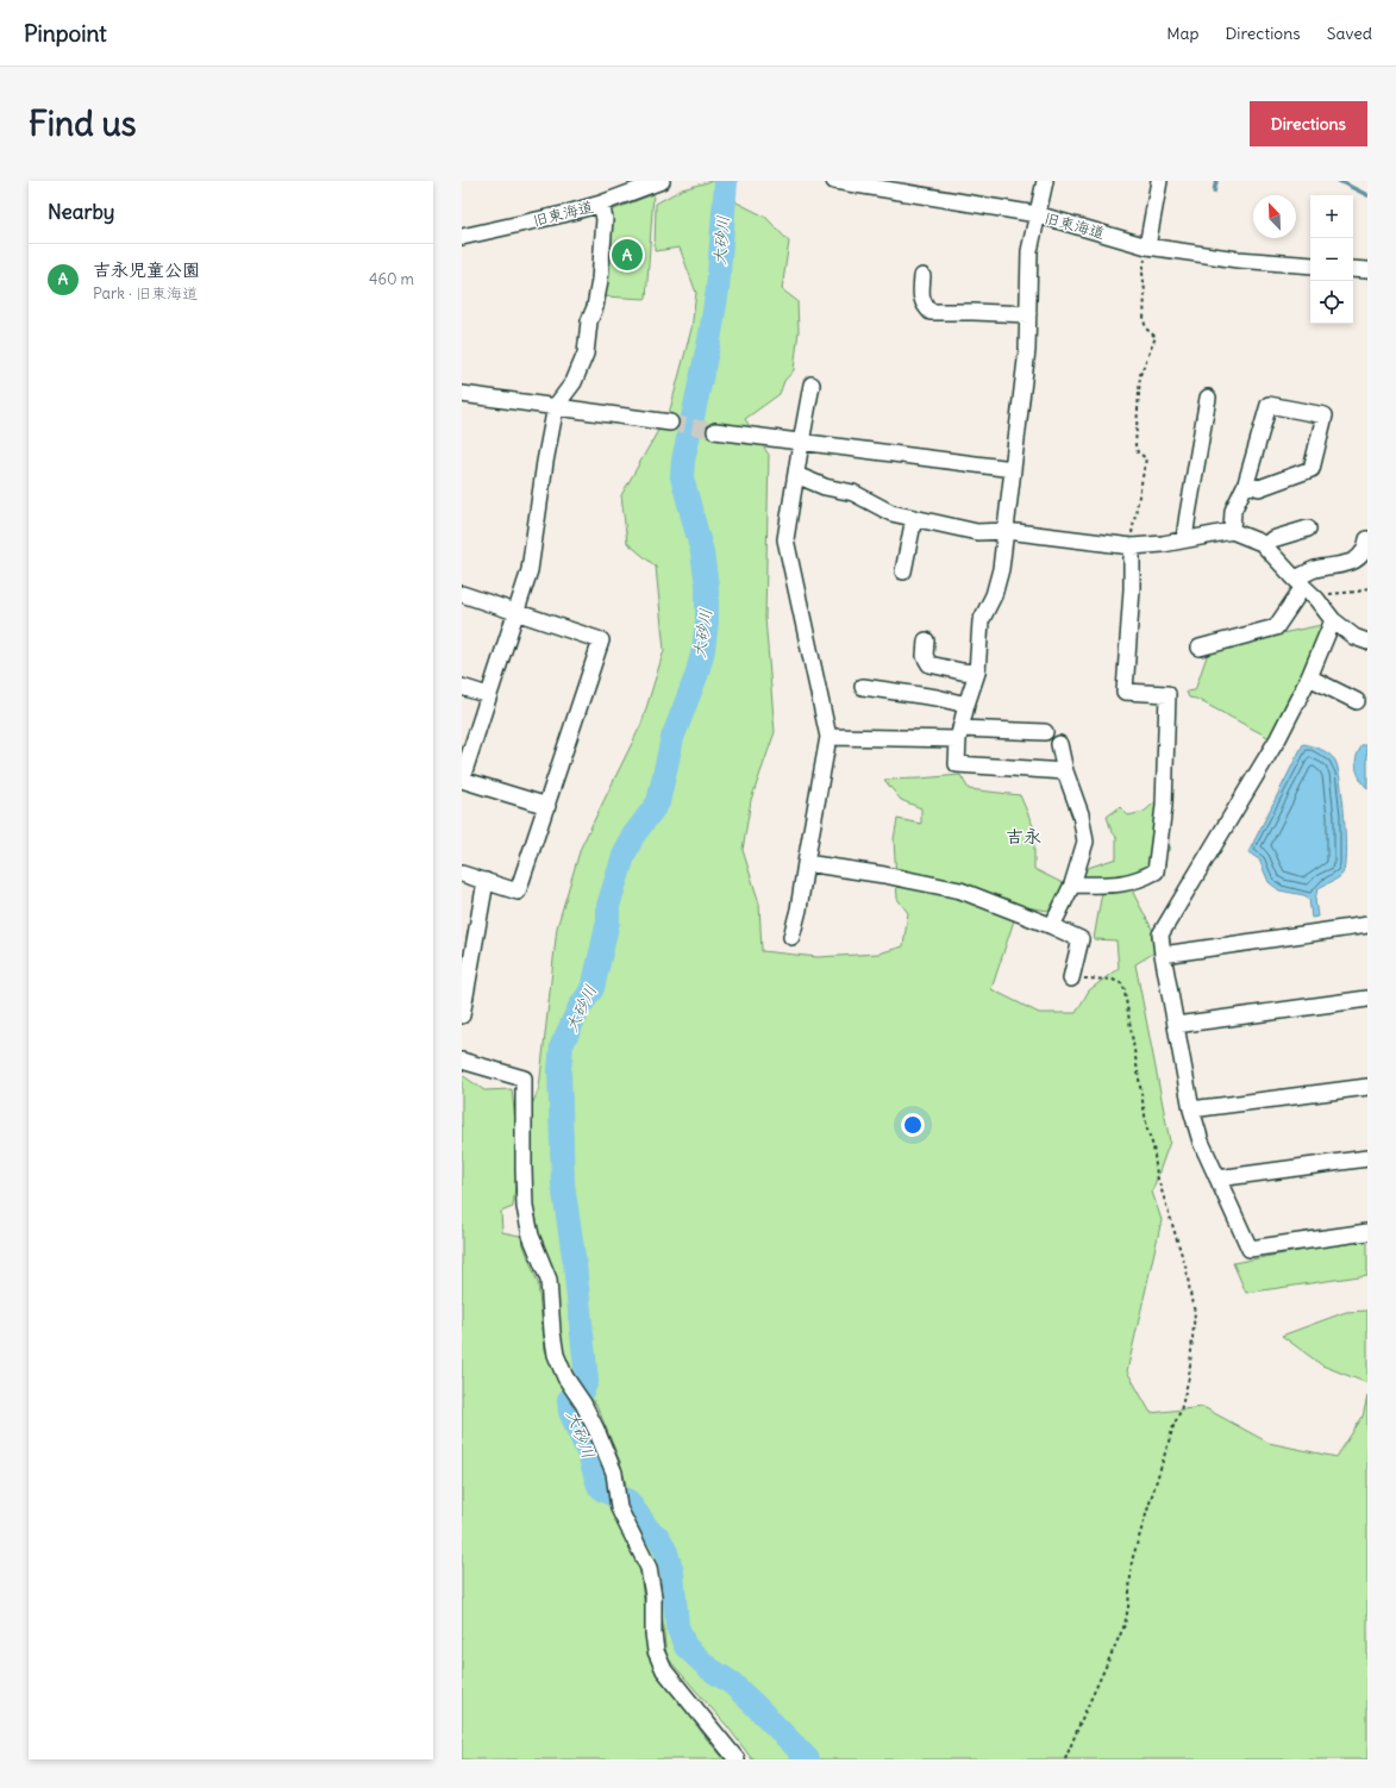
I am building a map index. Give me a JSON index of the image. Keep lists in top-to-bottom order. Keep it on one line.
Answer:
{"streets":{"street":["旧東海道"]},"districts":["吉永"],"water":["大砂川"],"north":"top left","page":{"header":"Pinpoint","nav":["Map","Directions","Saved"],"buttons":"Directions","title":"Find us","heading":"Nearby","map_buttons":["+","−"],"pins":"A","list":[{"mark":"A","name":"吉永児童公園","note":"Park · 旧東海道","value":"460 m"}]}}
